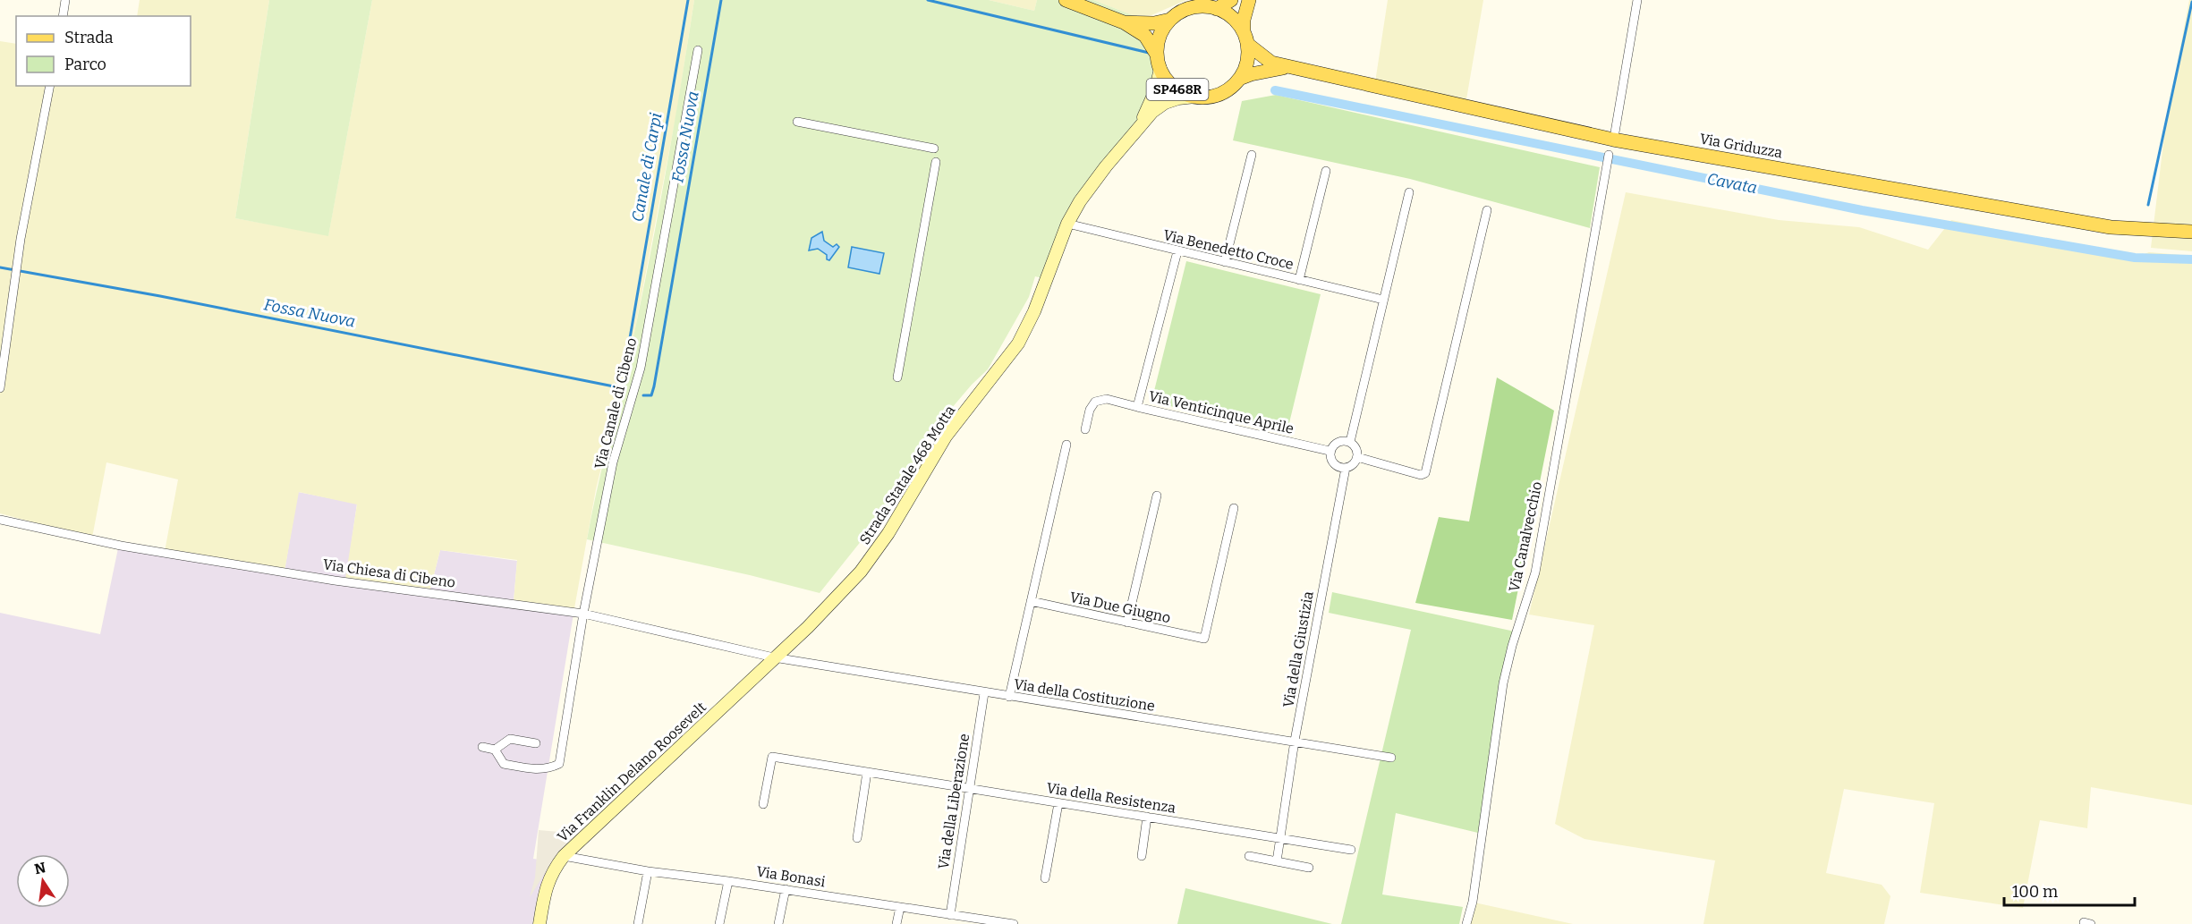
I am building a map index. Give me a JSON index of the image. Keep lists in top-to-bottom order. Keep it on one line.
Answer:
{"streets":{"main road":["SP468R","Via Griduzza","Strada Statale 468 Motta","Via Franklin Delano Roosevelt"],"street":["Via Benedetto Croce","Via Canale di Cibeno","Via Venticinque Aprile","Via Canalvecchio","Via Chiesa di Cibeno","Via Due Giugno","Via della Giustizia","Via della Costituzione","Via della Resistenza","Via della Liberazione","Via Bonasi"]},"crossings":[["SP468R","Via Griduzza"],["Via Benedetto Croce","Via Venticinque Aprile"],["Via Benedetto Croce","Strada Statale 468 Motta"],["Via Canale di Cibeno","Via Chiesa di Cibeno"],["Via Venticinque Aprile","Via della Giustizia"],["Strada Statale 468 Motta","Via Chiesa di Cibeno"],["Strada Statale 468 Motta","Via della Costituzione"],["Strada Statale 468 Motta","Via Franklin Delano Roosevelt"],["Via Chiesa di Cibeno","Via della Costituzione"],["Via Chiesa di Cibeno","Via Franklin Delano Roosevelt"],["Via della Giustizia","Via della Costituzione"],["Via della Giustizia","Via della Resistenza"],["Via della Costituzione","Via Franklin Delano Roosevelt"],["Via della Costituzione","Via della Liberazione"],["Via Franklin Delano Roosevelt","Via Bonasi"],["Via della Resistenza","Via della Liberazione"],["Via della Liberazione","Via Bonasi"]],"water":["Fossa Nuova","Canale di Carpi","Cavata"],"legend":["Strada","Parco"],"scale_bar":"100 m","north":"top"}
